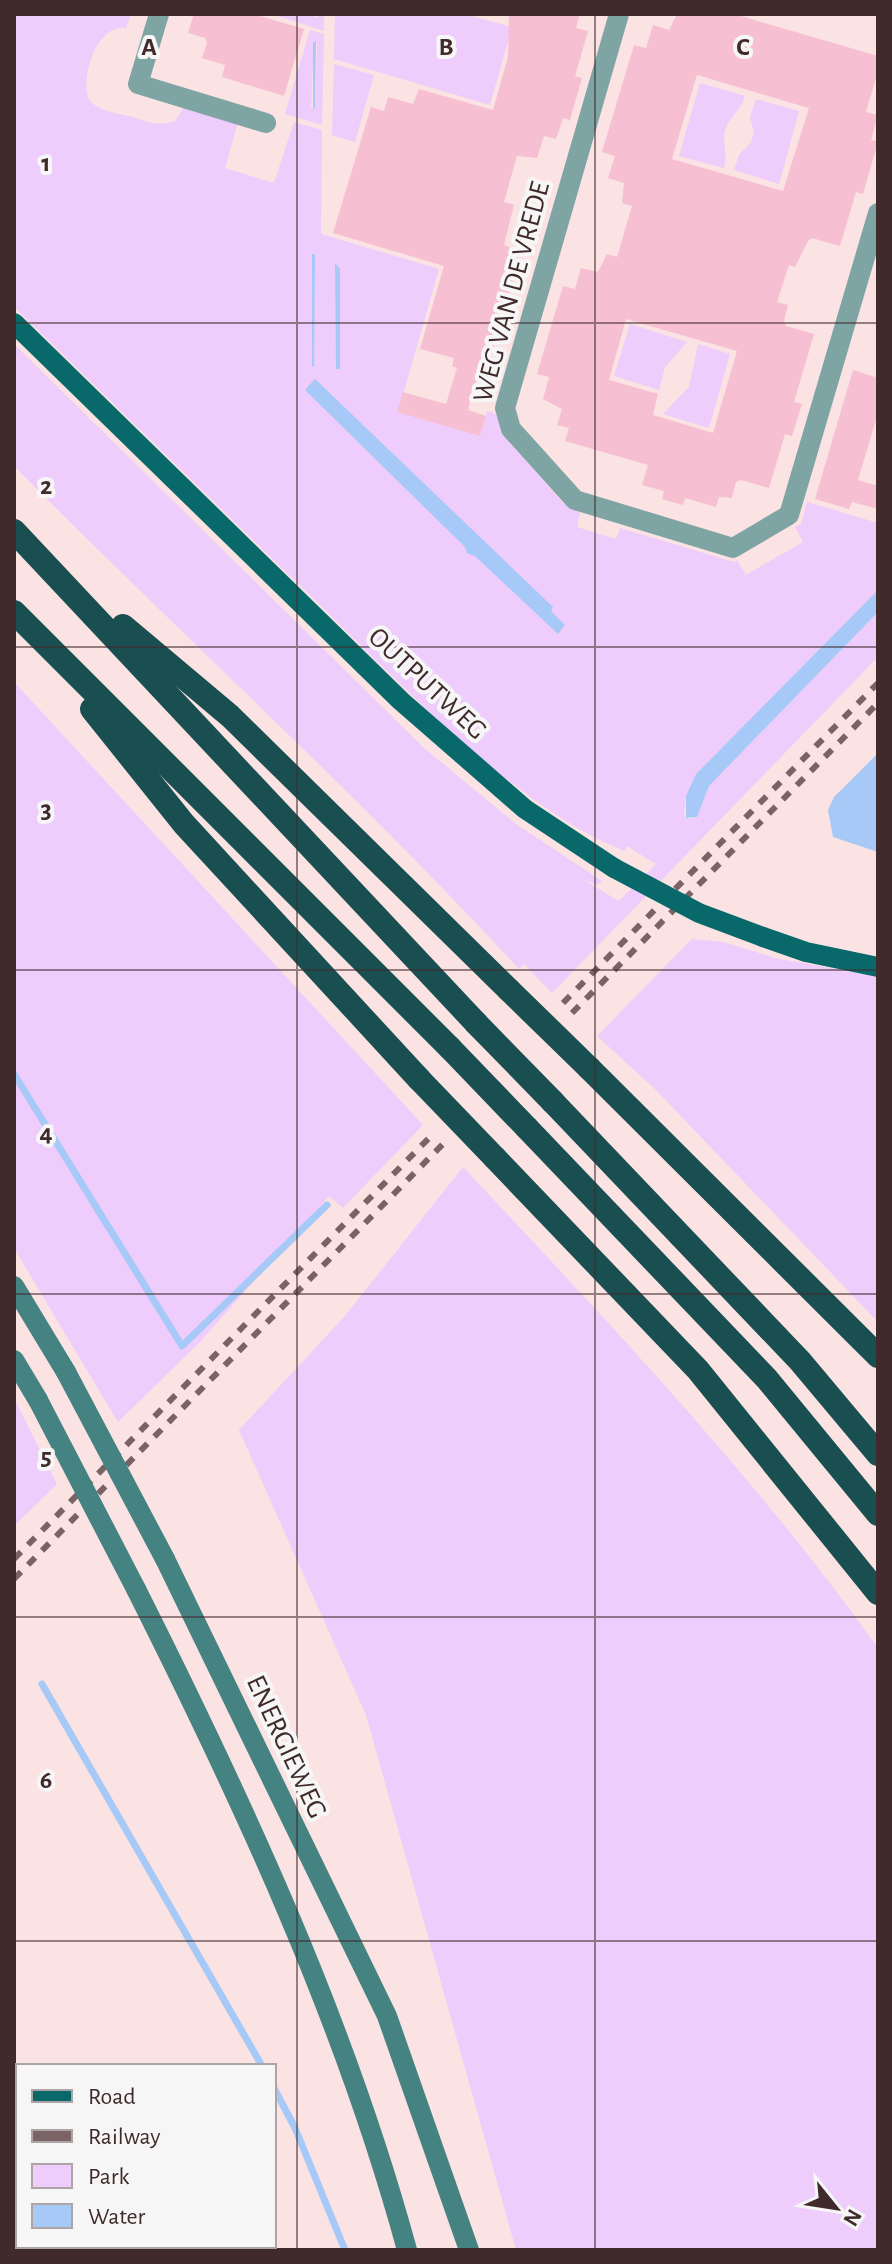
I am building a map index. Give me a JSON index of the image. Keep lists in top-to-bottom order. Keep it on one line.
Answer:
{"streets":{"main road":["OUTPUTWEG","ENERGIEWEG"],"street":["WEG VAN DE VREDE"]},"legend":["Road","Railway","Park","Water"],"north":"bottom right","grid":{"columns":["A","B","C"],"rows":["1","2","3","4","5","6"]}}
